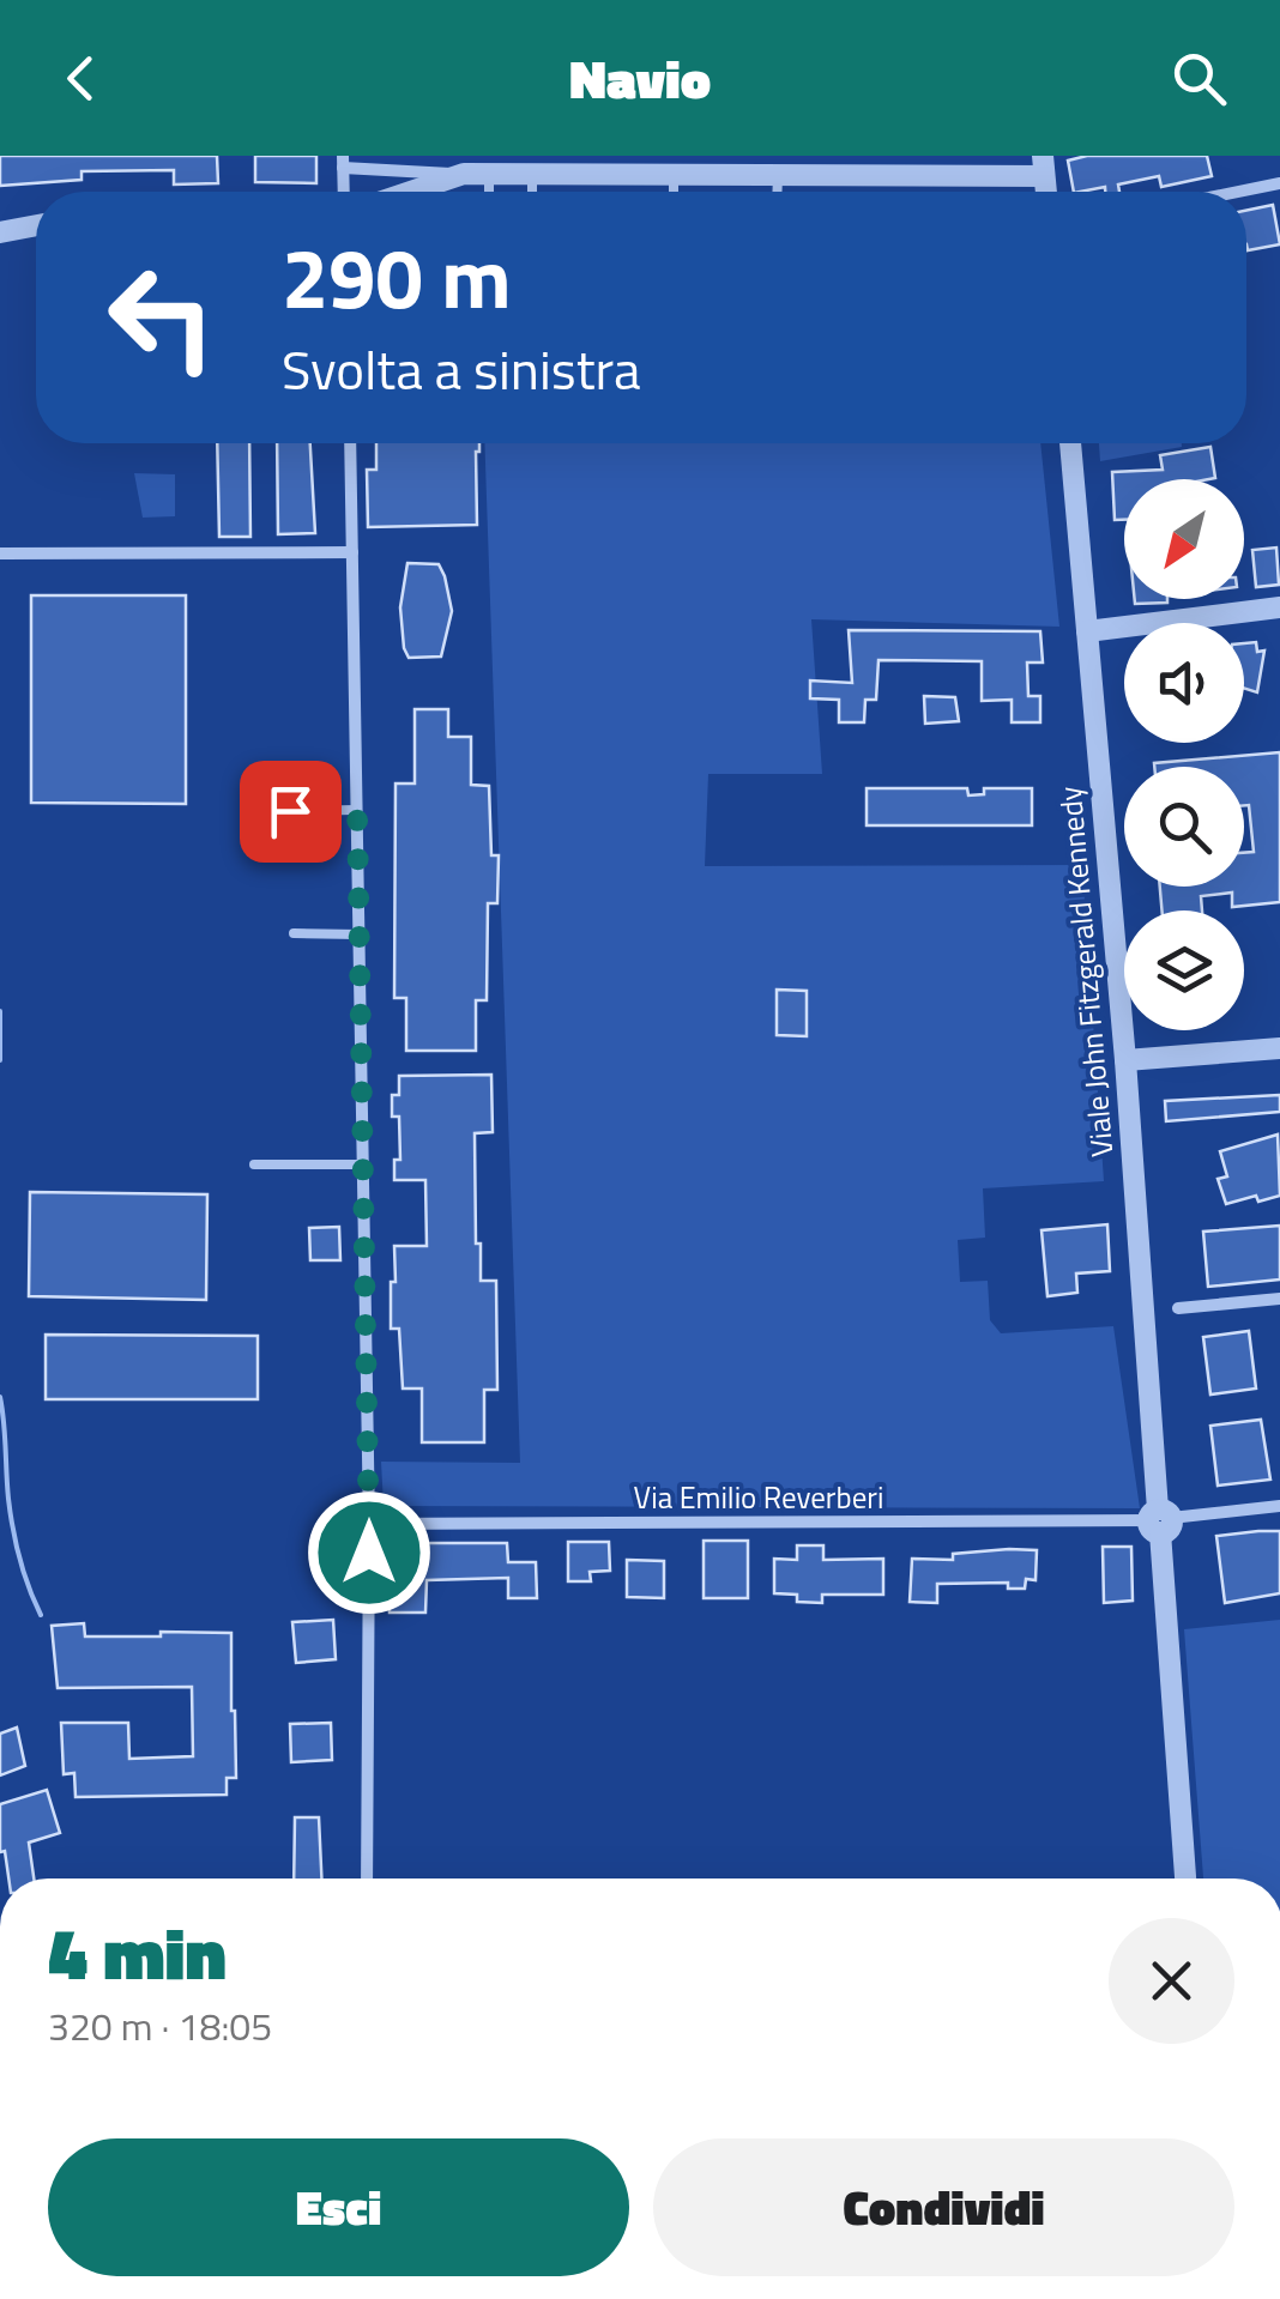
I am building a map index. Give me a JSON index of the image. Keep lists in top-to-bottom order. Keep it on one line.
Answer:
{"streets":{"street":["Viale John Fitzgerald Kennedy","Via Emilio Reverberi"]},"crossings":[["Viale John Fitzgerald Kennedy","Via Emilio Reverberi"]],"north":"bottom left","page":{"header":"Navio","turn":["290 m","Svolta a sinistra"],"heading":["4 min","320 m · 18:05"],"buttons":["Esci","Condividi"]}}
